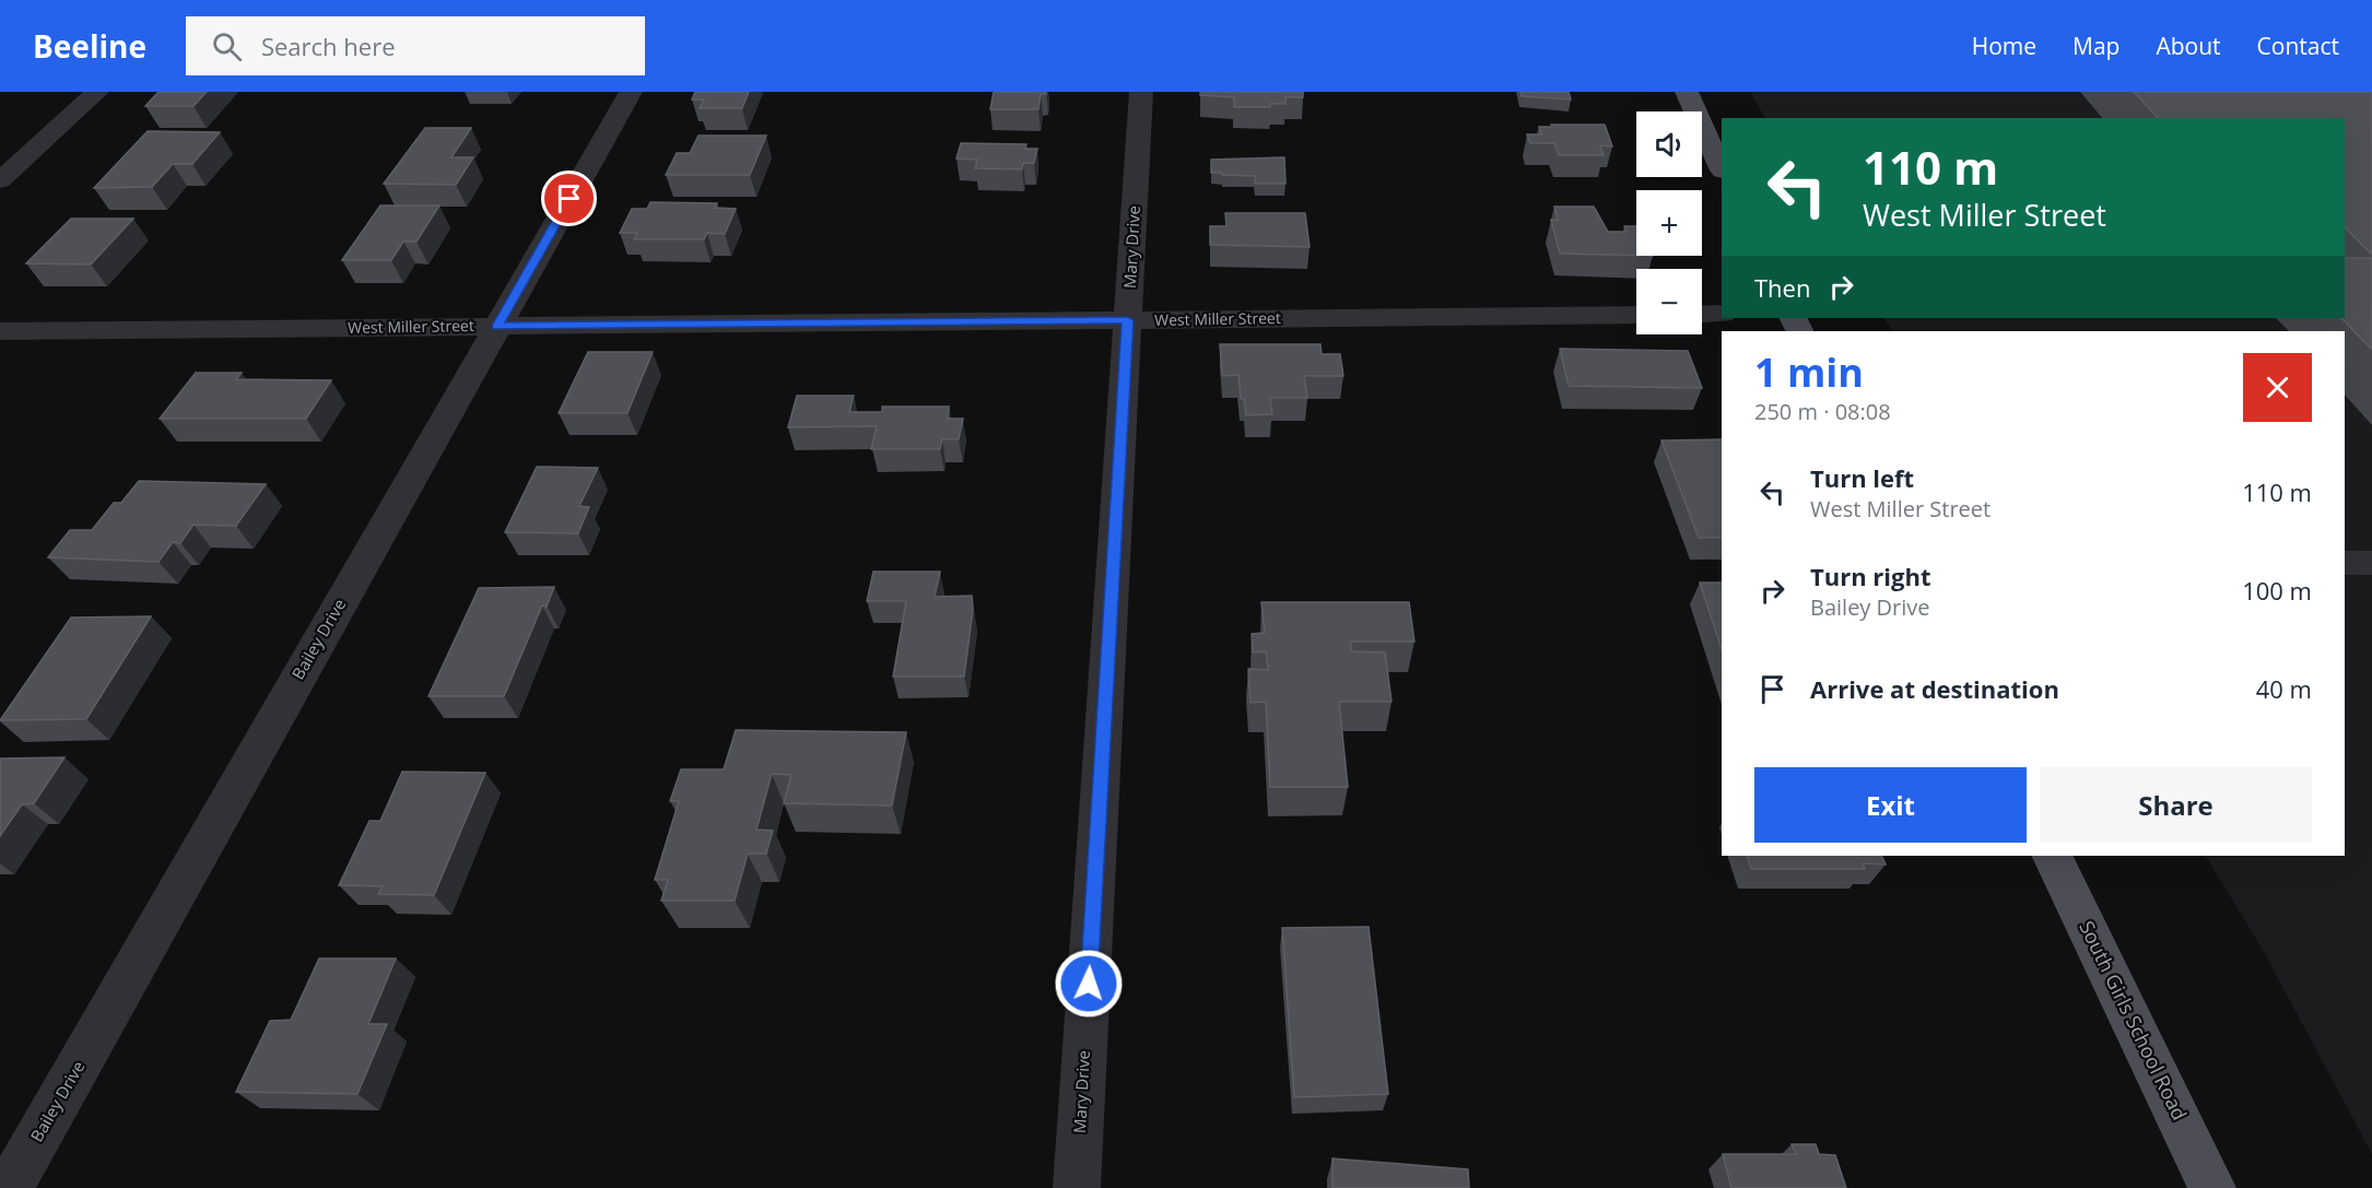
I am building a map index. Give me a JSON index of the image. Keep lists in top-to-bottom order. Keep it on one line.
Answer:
{"streets":{"main road":["South Girls School Road"],"street":["Mary Drive","West Miller Street","Bailey Drive"]},"crossings":[["Mary Drive","West Miller Street"],["West Miller Street","Bailey Drive"]],"page":{"header":"Beeline","search":"Search here","nav":["Home","Map","About","Contact"],"map_buttons":["+","−"],"turn":["110 m","West Miller Street"],"then":"Then","heading":["1 min","250 m · 08:08"],"list":[{"name":"Turn left","note":"West Miller Street","value":"110 m"},{"name":"Turn right","note":"Bailey Drive","value":"100 m"},{"name":"Arrive at destination","value":"40 m"}],"buttons":["Exit","Share"]}}
